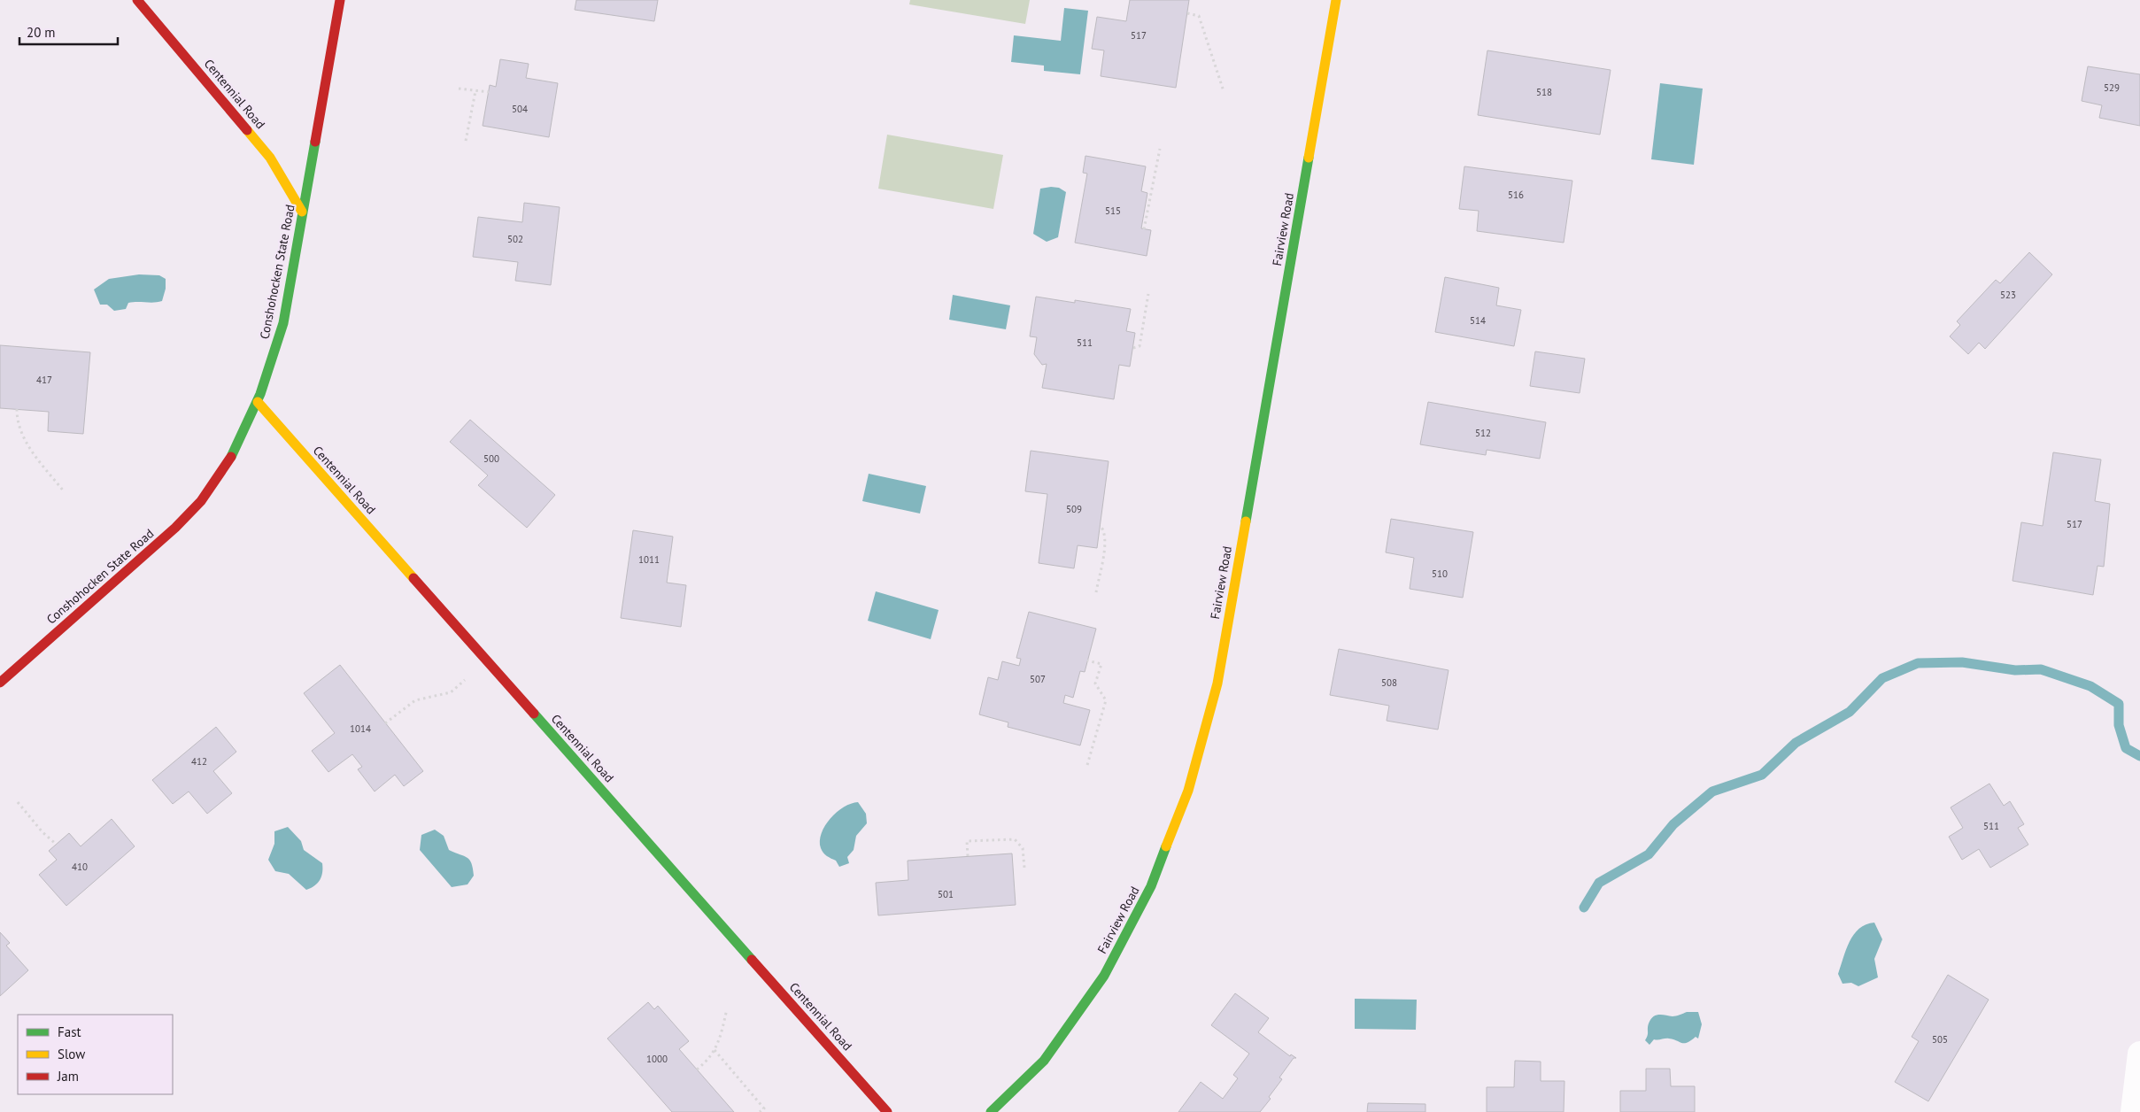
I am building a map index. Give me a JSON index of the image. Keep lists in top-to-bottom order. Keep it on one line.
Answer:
{"streets":{"street":["Centennial Road","Fairview Road","Conshohocken State Road"]},"crossings":[["Centennial Road","Conshohocken State Road"]],"house_numbers":["517","529","518","504","516","515","502","523","514","511","417","512","500","509","517","1011","510","507","508","1014","412","511","410","501","505","1000"],"legend":["Fast","Slow","Jam"],"scale_bar":"20 m"}
